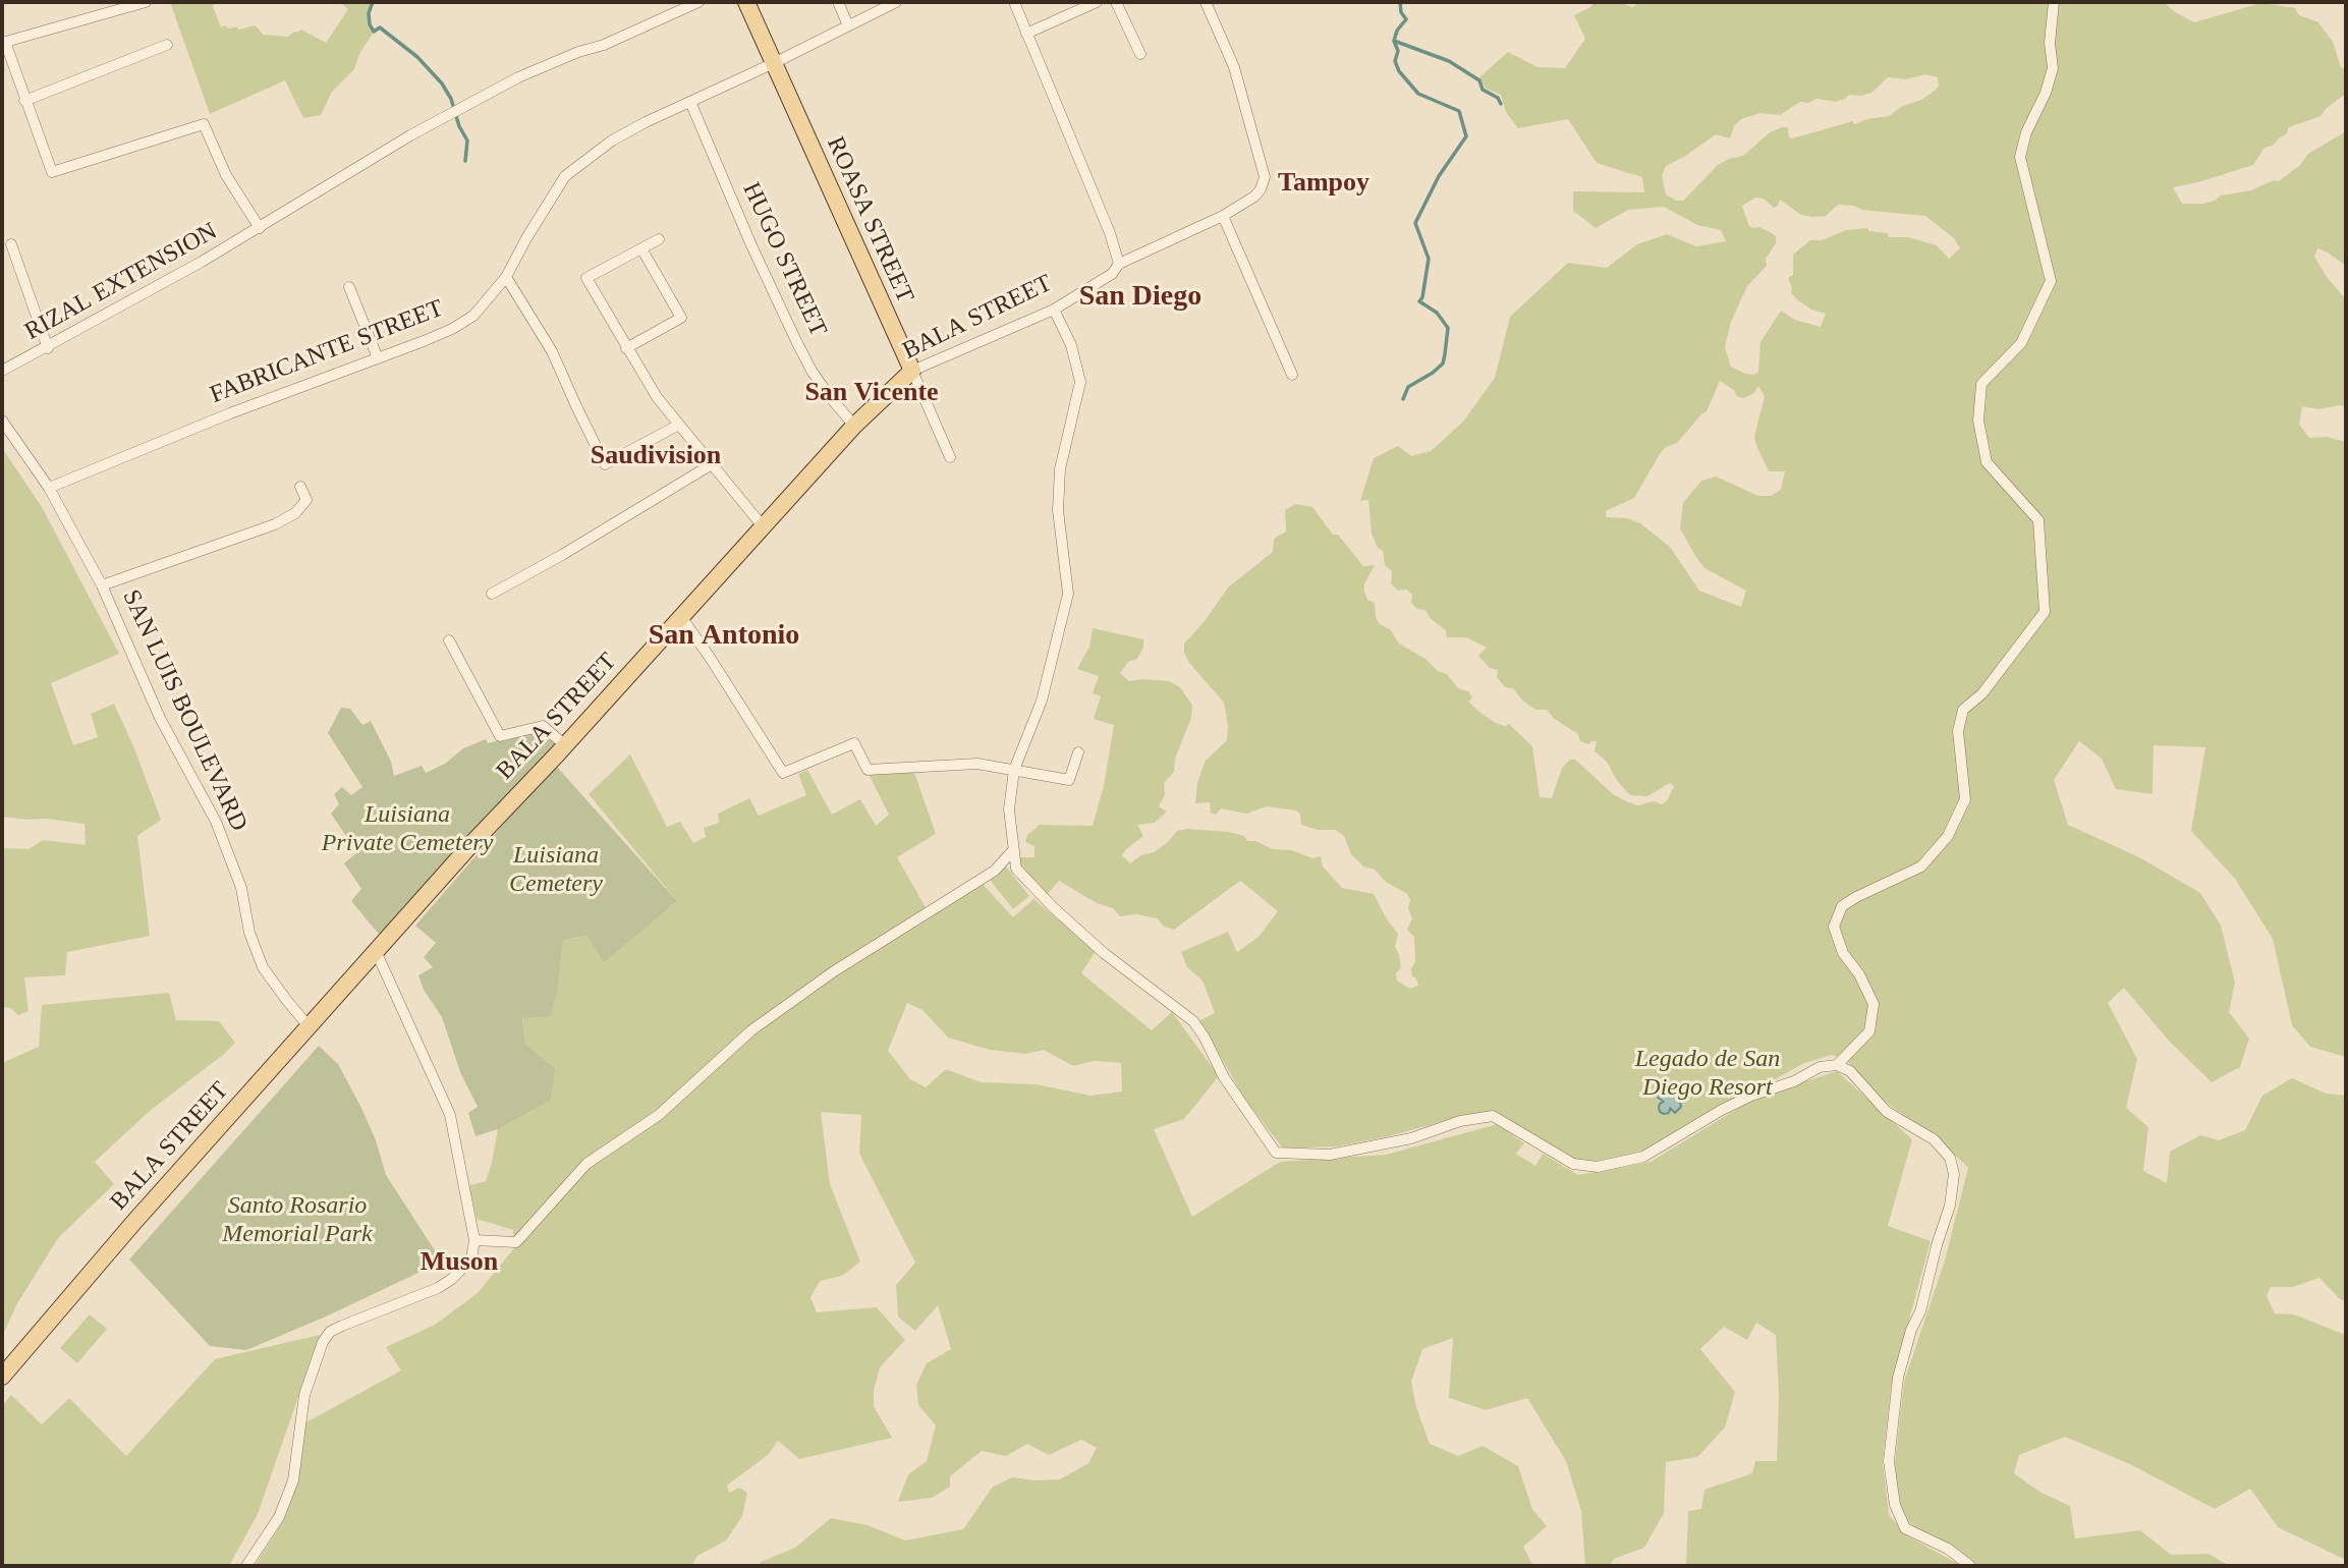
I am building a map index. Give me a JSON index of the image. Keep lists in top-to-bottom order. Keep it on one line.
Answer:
{"streets":{"main road":["ROASA STREET","BALA STREET"],"street":["HUGO STREET","RIZAL EXTENSION","FABRICANTE STREET","SAN LUIS BOULEVARD"]},"crossings":[["ROASA STREET","BALA STREET"],["ROASA STREET","FABRICANTE STREET"],["HUGO STREET","BALA STREET"],["HUGO STREET","FABRICANTE STREET"],["BALA STREET","SAN LUIS BOULEVARD"],["FABRICANTE STREET","SAN LUIS BOULEVARD"]],"districts":["Tampoy","San Diego","San Vicente","Saudivision","San Antonio","Muson"],"parks":["Luisiana Private Cemetery","Luisiana Cemetery","Legado de San Diego Resort","Santo Rosario Memorial Park"]}
